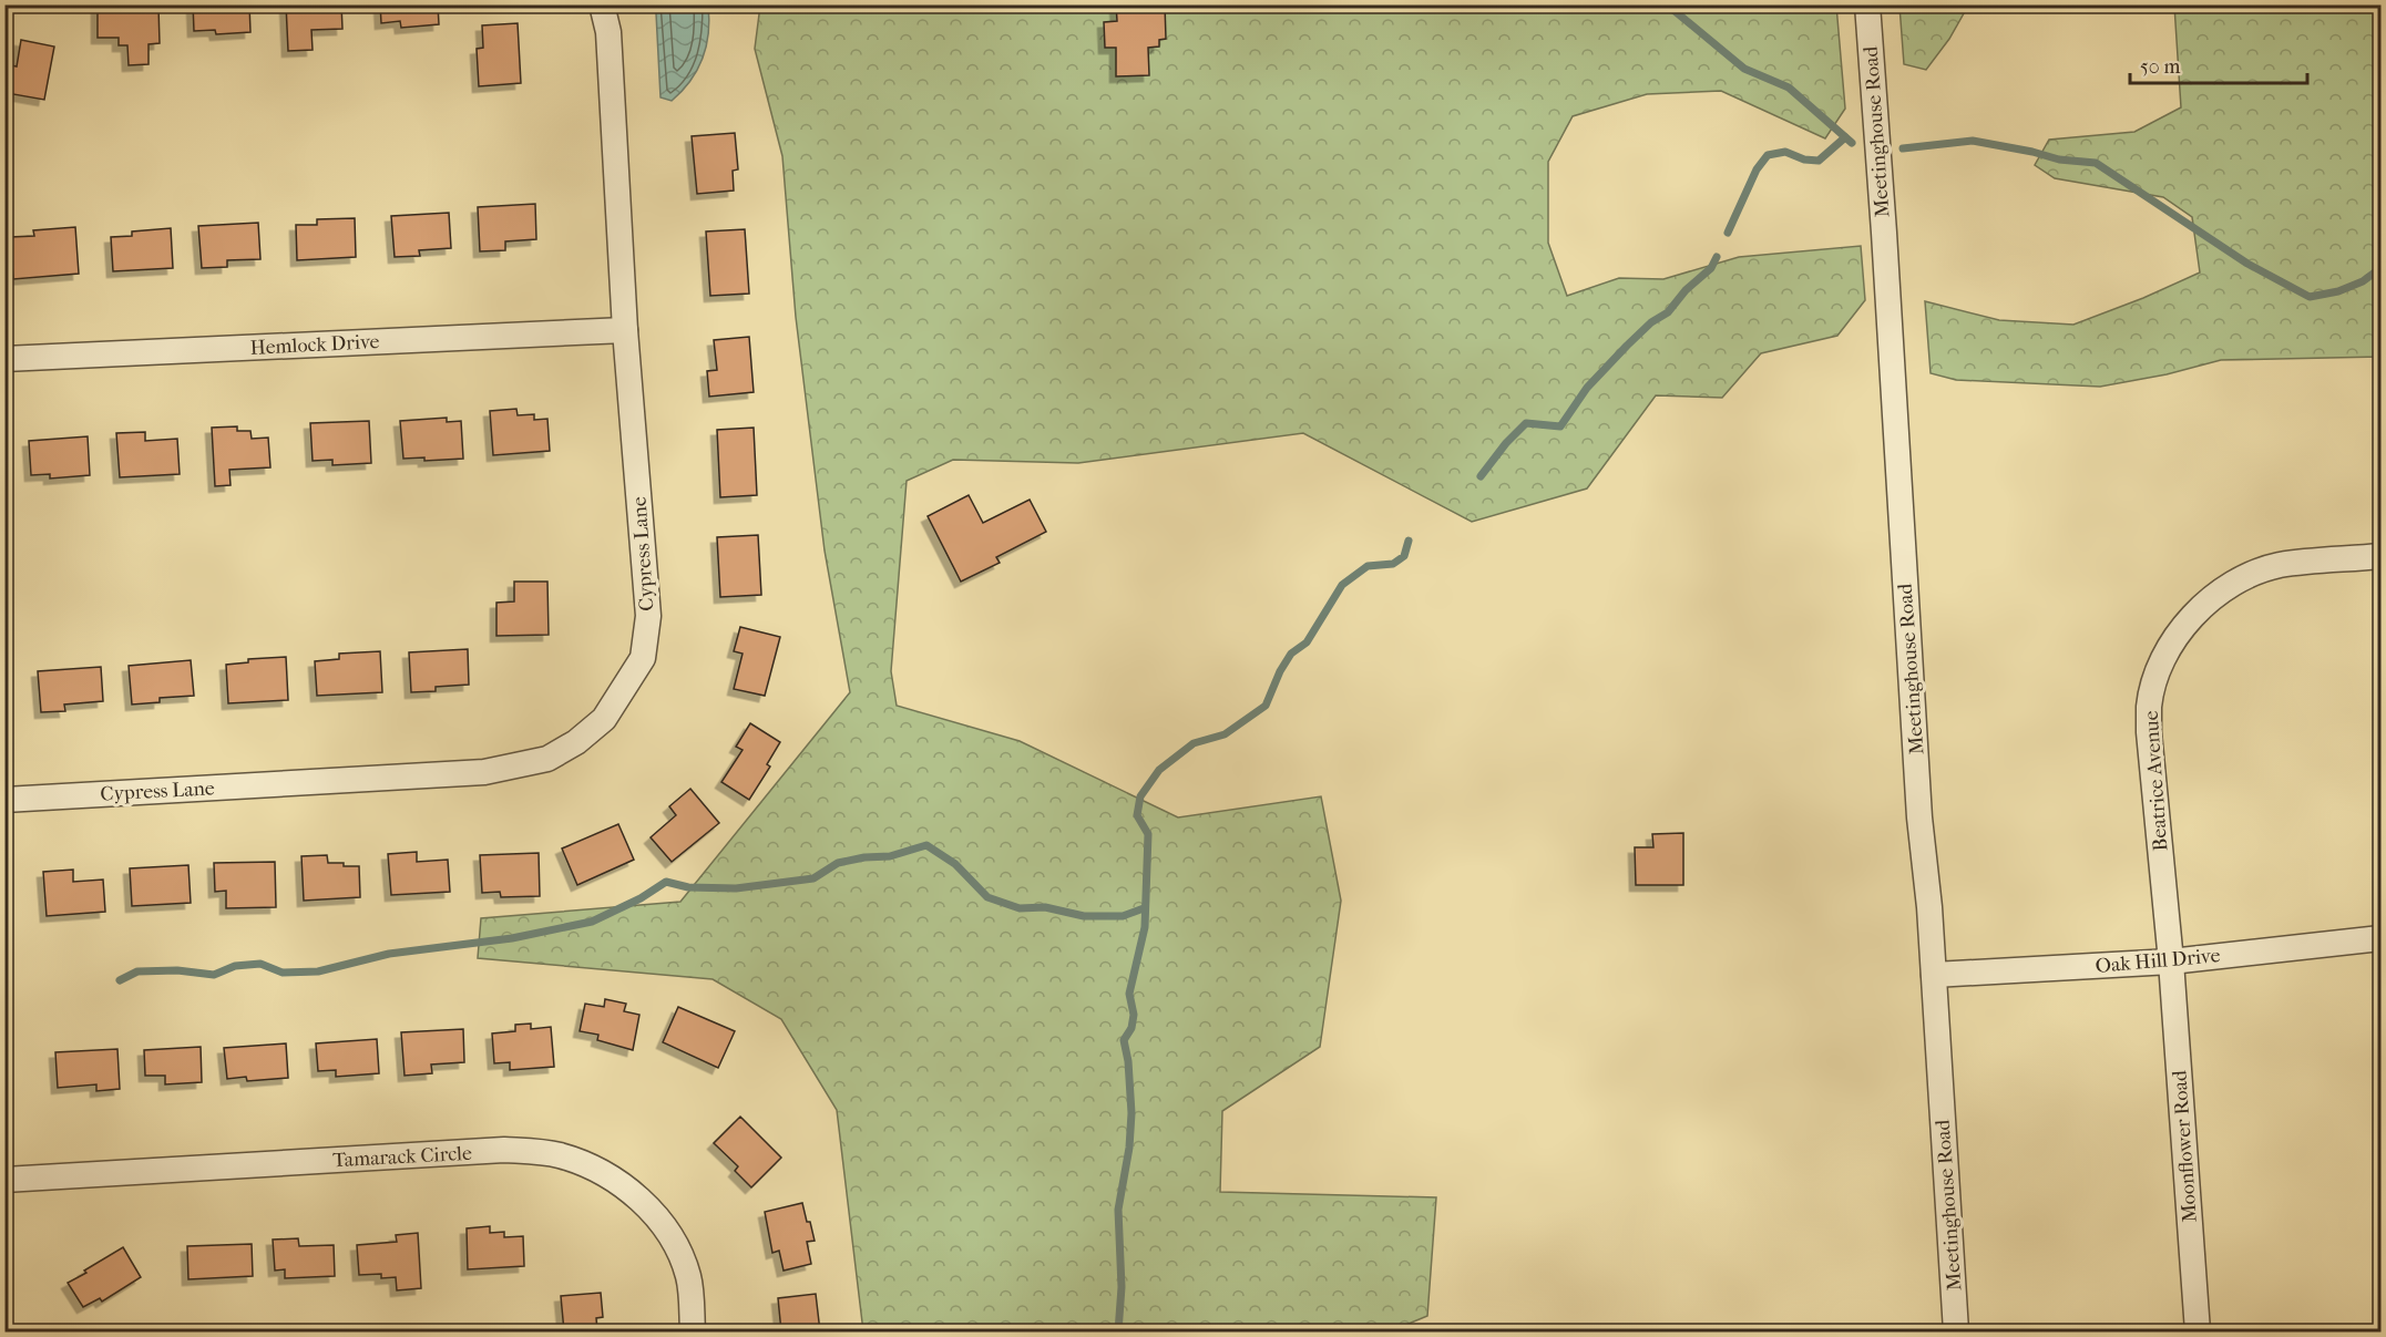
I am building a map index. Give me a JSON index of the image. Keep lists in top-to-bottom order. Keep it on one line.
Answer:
{"streets":{"street":["Meetinghouse Road","Hemlock Drive","Cypress Lane","Beatrice Avenue","Oak Hill Drive","Moonflower Road","Tamarack Circle"]},"crossings":[["Meetinghouse Road","Oak Hill Drive"],["Hemlock Drive","Cypress Lane"],["Beatrice Avenue","Oak Hill Drive"],["Beatrice Avenue","Moonflower Road"],["Oak Hill Drive","Moonflower Road"]],"scale_bar":"50 m"}
